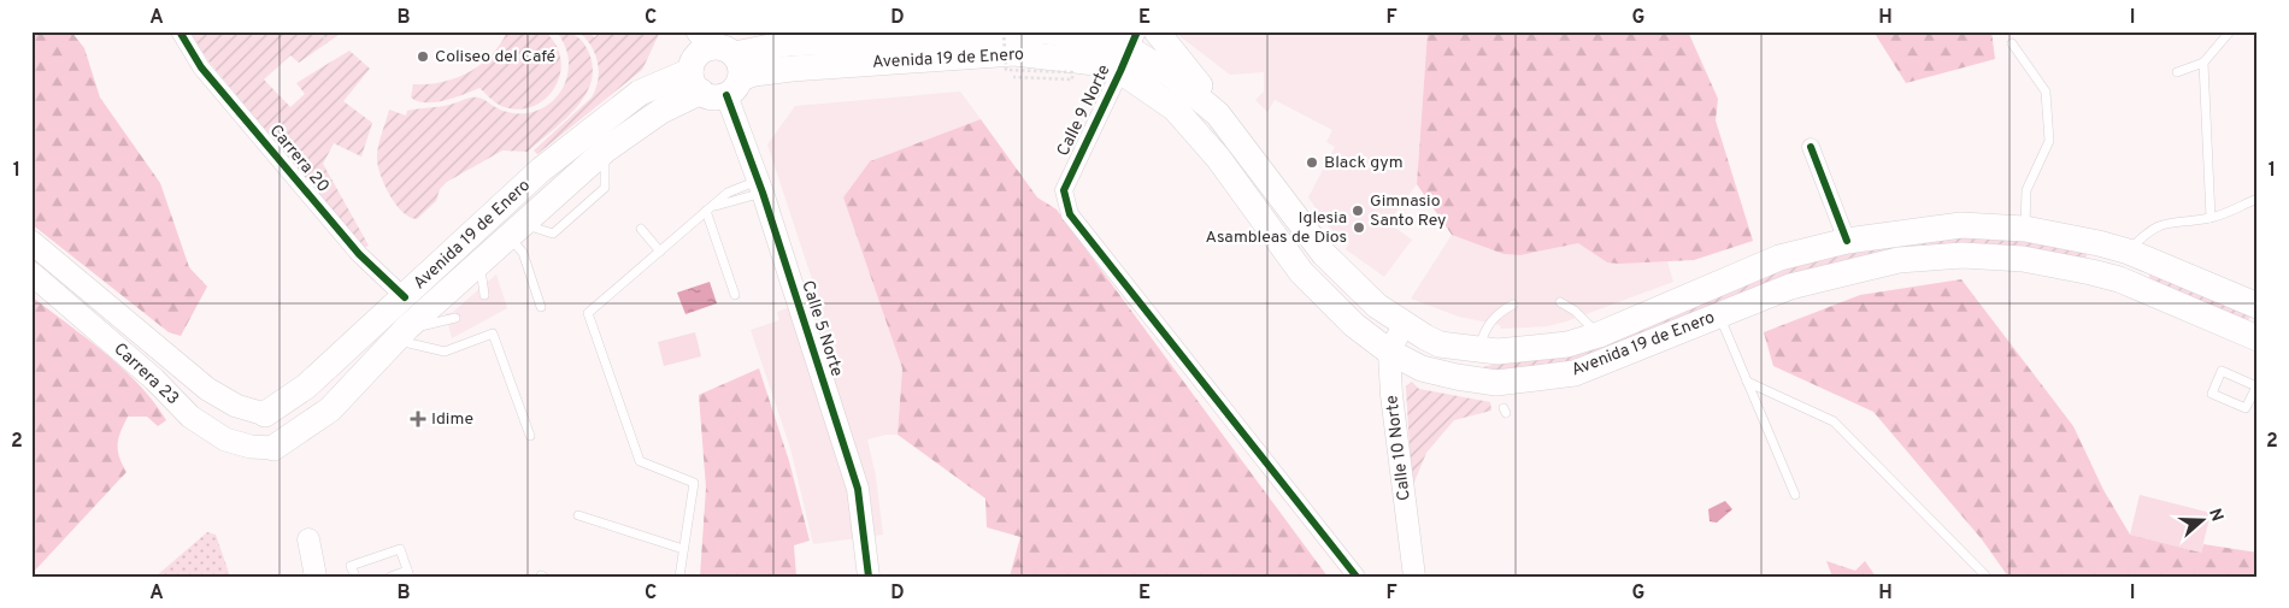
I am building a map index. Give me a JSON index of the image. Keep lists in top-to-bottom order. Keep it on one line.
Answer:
{"streets":{"main road":["Avenida 19 de Enero","Carrera 23"],"street":["Calle 9 Norte","Carrera 20","Calle 5 Norte","Calle 10 Norte"]},"crossings":[["Avenida 19 de Enero","Calle 9 Norte"],["Avenida 19 de Enero","Carrera 20"],["Avenida 19 de Enero","Calle 5 Norte"],["Avenida 19 de Enero","Carrera 23"],["Avenida 19 de Enero","Calle 10 Norte"]],"places":{"other":["Coliseo del Café","Black gym","Gimnasio Santo Rey","Iglesia Asambleas de Dios"],"health":["Idime"]},"north":"right","grid":{"columns":["A","B","C","D","E","F","G","H","I"],"rows":["1","2"]}}
